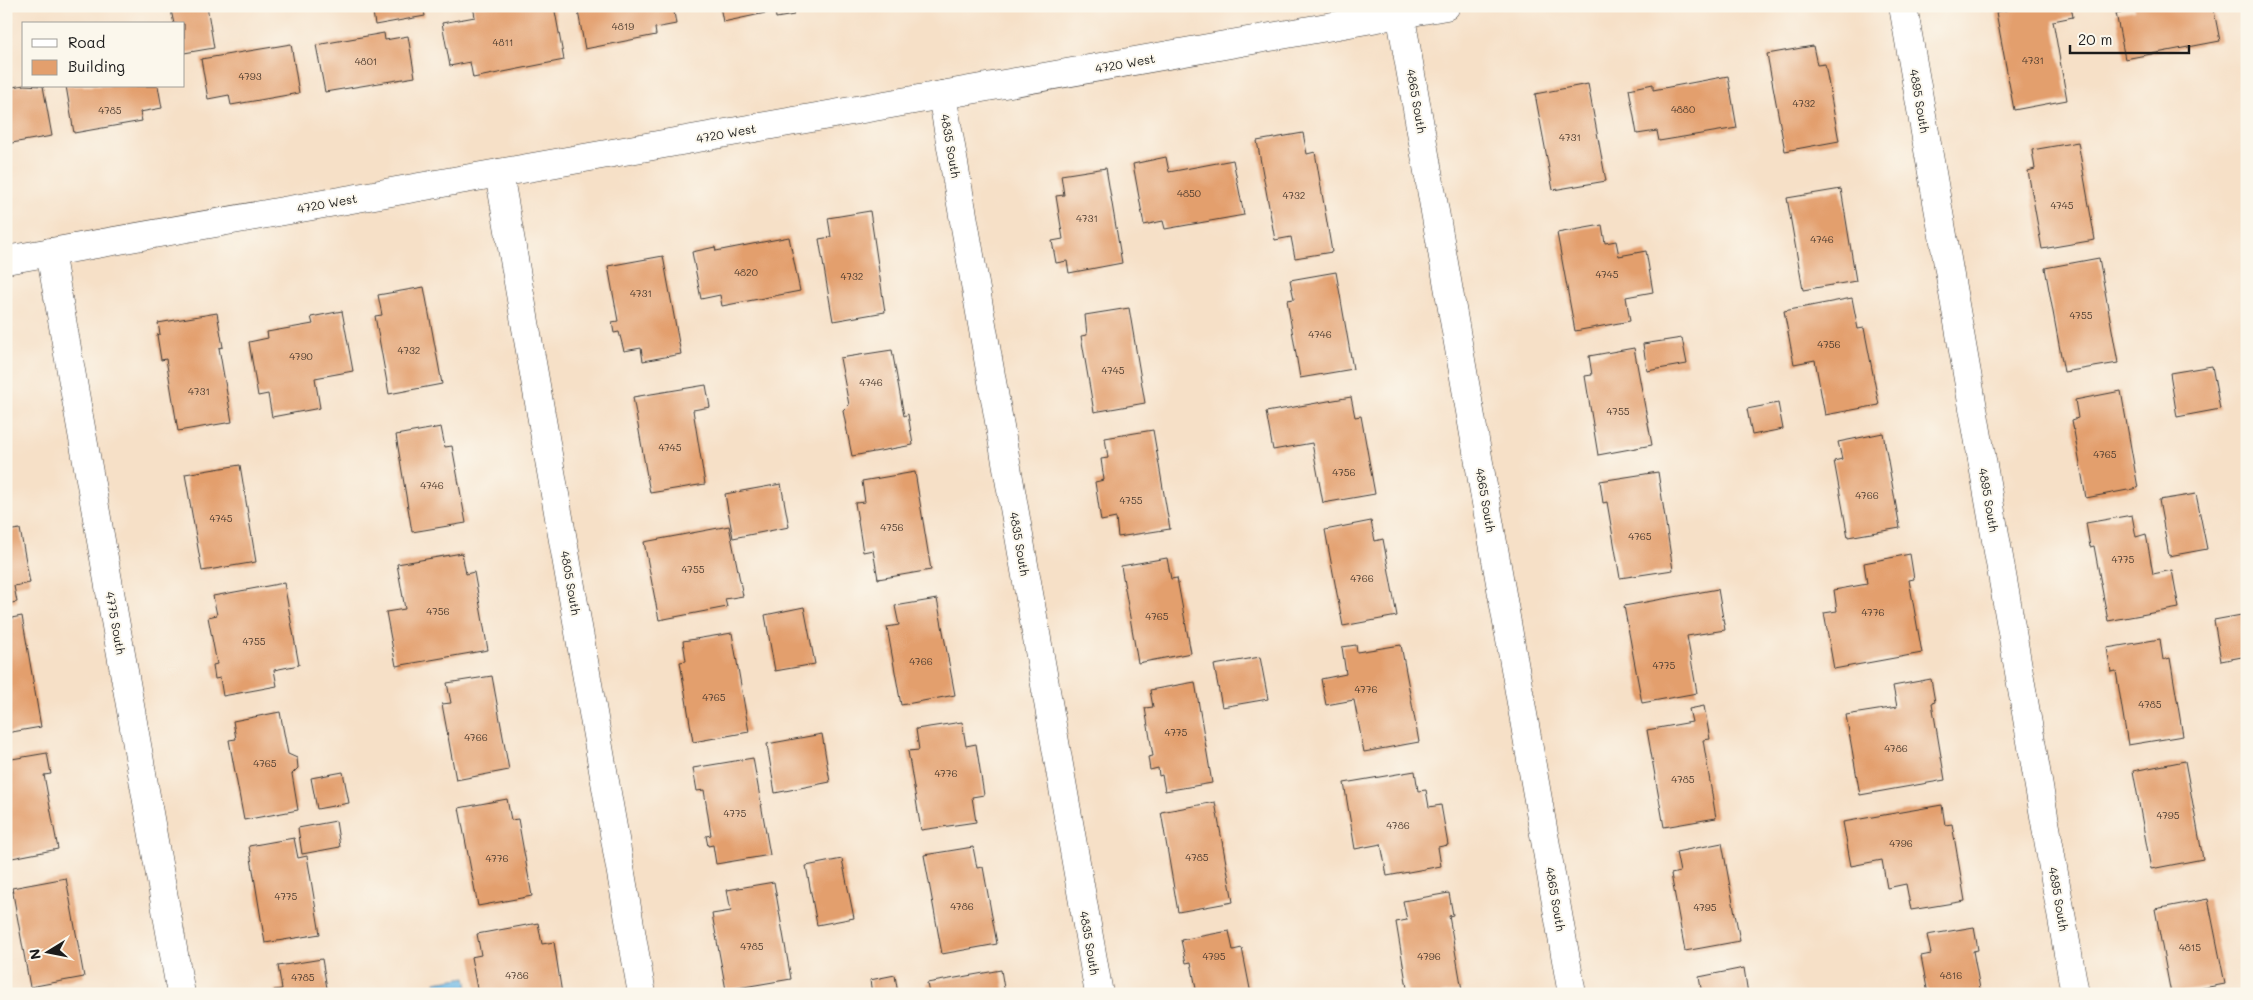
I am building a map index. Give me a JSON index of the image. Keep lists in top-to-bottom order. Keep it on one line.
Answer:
{"streets":{"street":["4720 West","4865 South","4895 South","4835 South","4805 South","4775 South"]},"crossings":[["4720 West","4865 South"],["4720 West","4835 South"],["4720 West","4805 South"],["4720 West","4775 South"]],"house_numbers":["4819","4811","4731","4801","4793","4732","4880","4785","4731","4850","4732","4745","4731","4746","4820","4745","4732","4731","4755","4746","4756","4732","4790","4745","4746","4731","4755","4745","4765","4756","4746","4766","4755","4745","4756","4765","4775","4755","4766","4756","4776","4765","4755","4766","4775","4776","4765","4785","4775","4766","4786","4765","4776","4785","4775","4795","4786","4796","4785","4776","4775","4786","4795","4785","4815","4795","4796","4786","4816","4785"],"legend":["Road","Building"],"scale_bar":"20 m","north":"left"}
